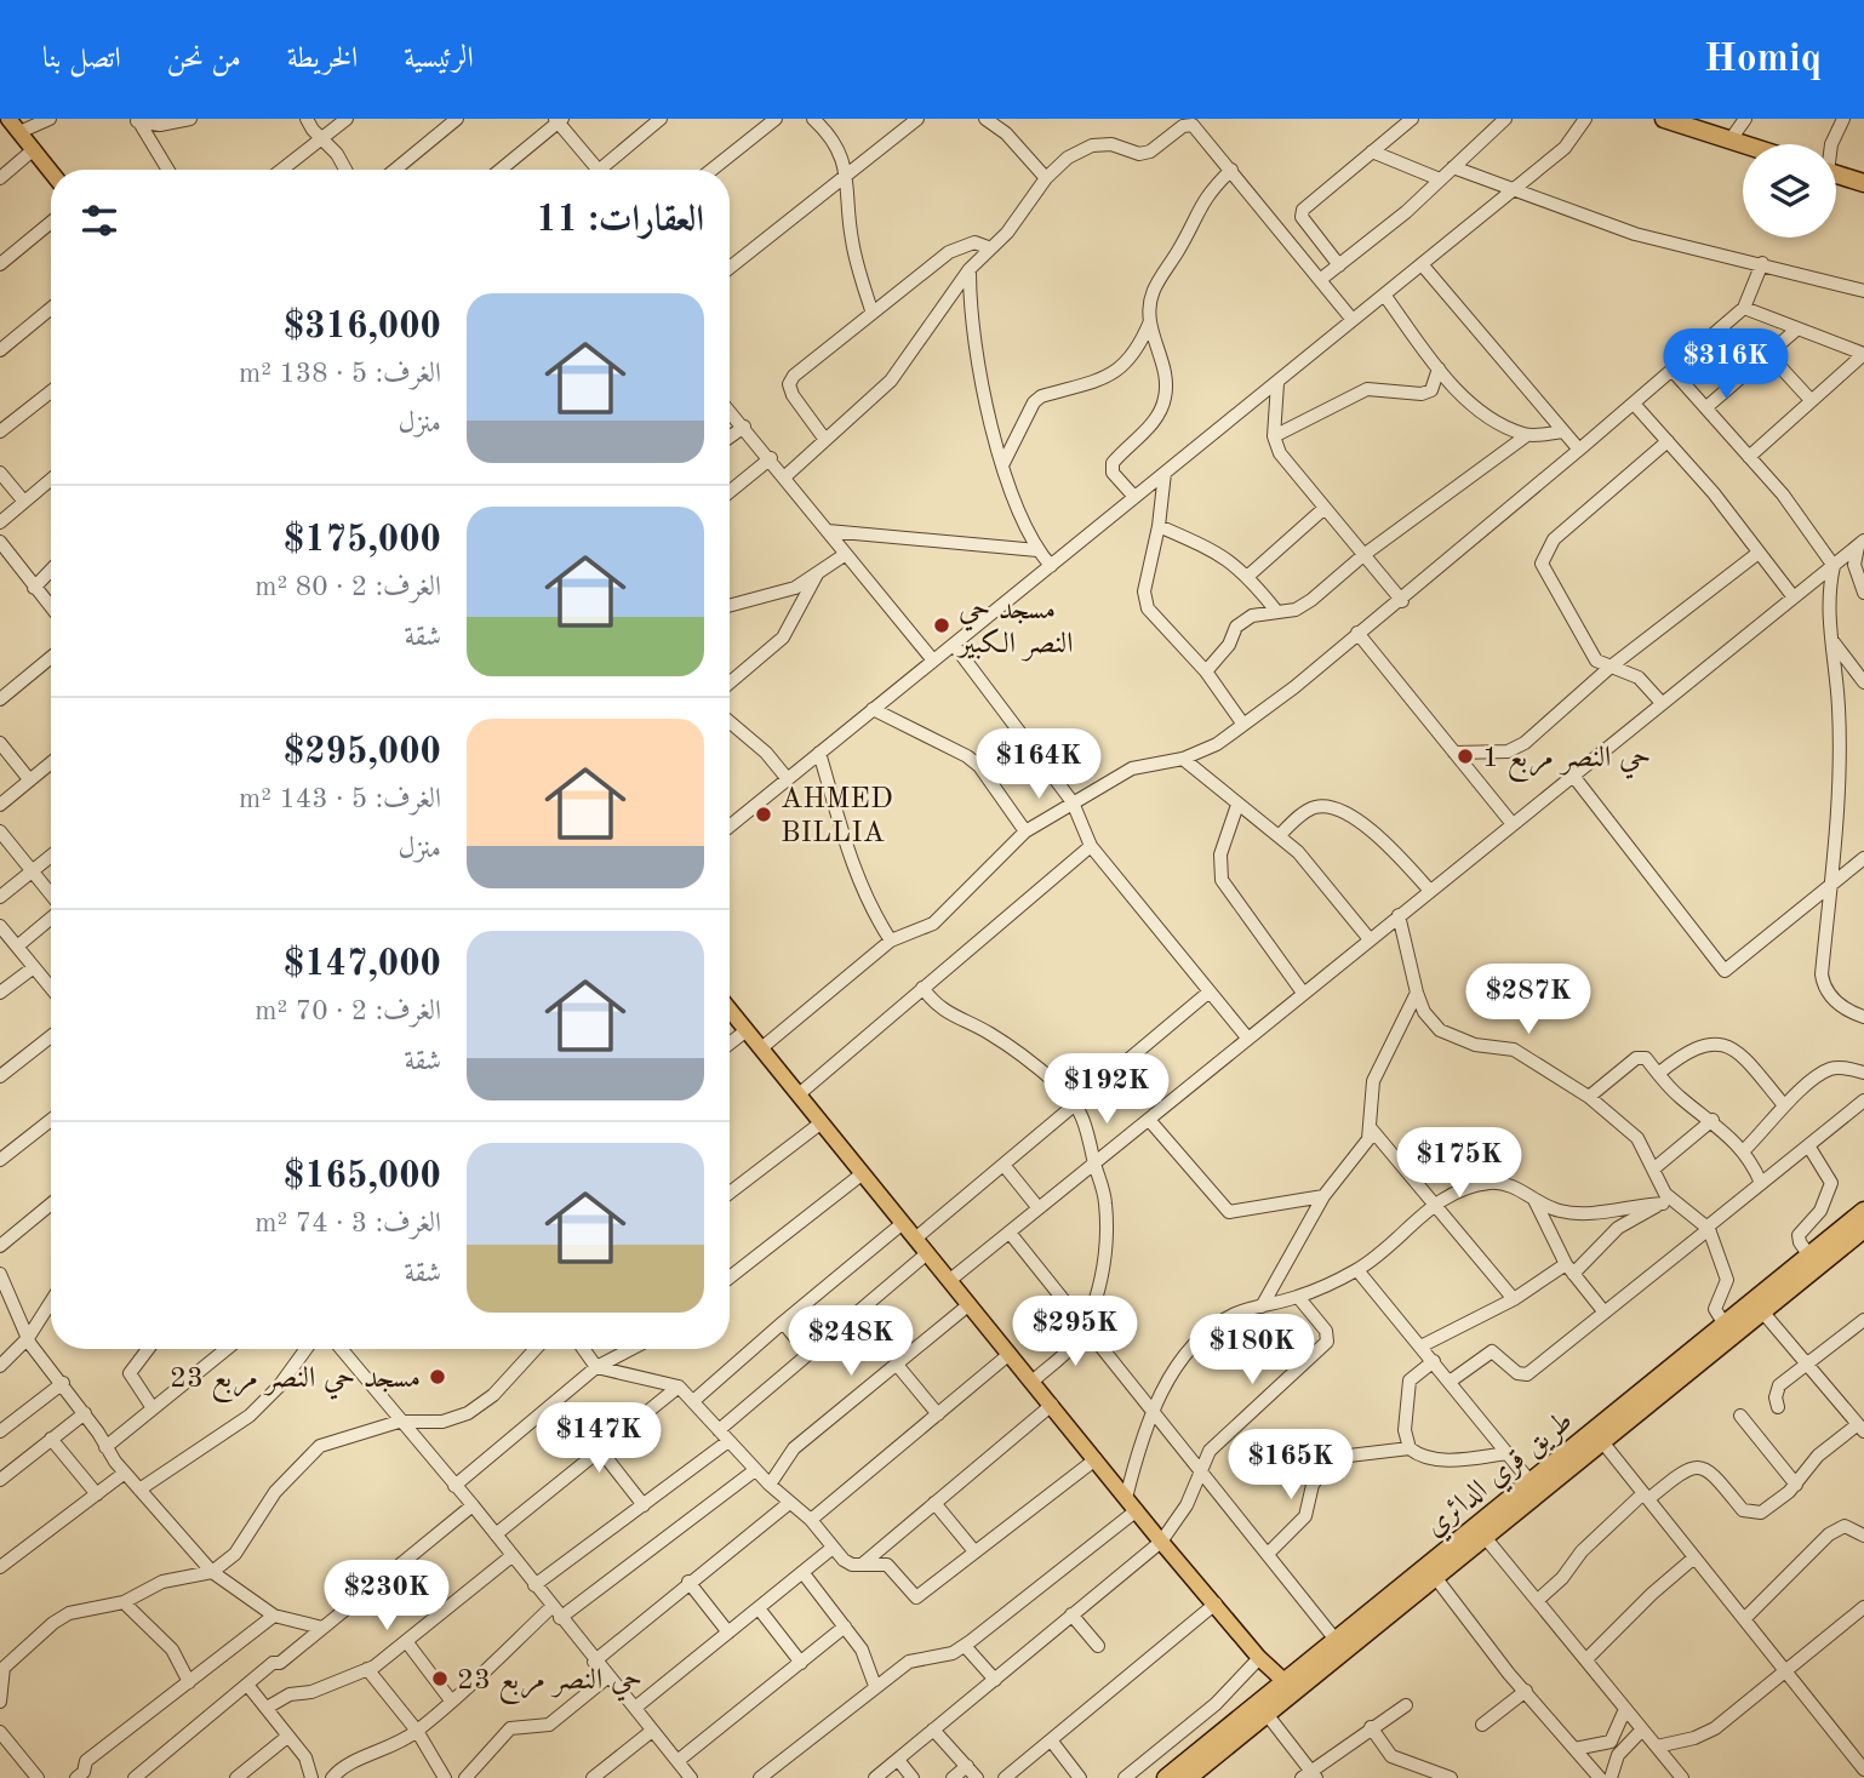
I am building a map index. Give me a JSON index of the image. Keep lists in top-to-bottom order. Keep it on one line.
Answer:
{"streets":{"highway":["طريق قري الدائري"]},"places":["مسجد حي النصر الكبير","حي النصر مربع 1","AHMED BILLIA","مسجد حي النصر مربع 23","حي النصر مربع 23"],"page":{"header":"Homiq","nav":["الرئيسية","الخريطة","من نحن","اتصل بنا"],"heading":"العقارات: 11","list":[{"name":"$316,000","note":"الغرف: 5 · 138 m² · منزل"},{"name":"$175,000","note":"الغرف: 2 · 80 m² · شقة"},{"name":"$295,000","note":"الغرف: 5 · 143 m² · منزل"},{"name":"$147,000","note":"الغرف: 2 · 70 m² · شقة"},{"name":"$165,000","note":"الغرف: 3 · 74 m² · شقة"}],"price":["$316K","$164K","$287K","$192K","$175K","$295K","$248K","$180K","$147K","$165K","$230K"]}}
